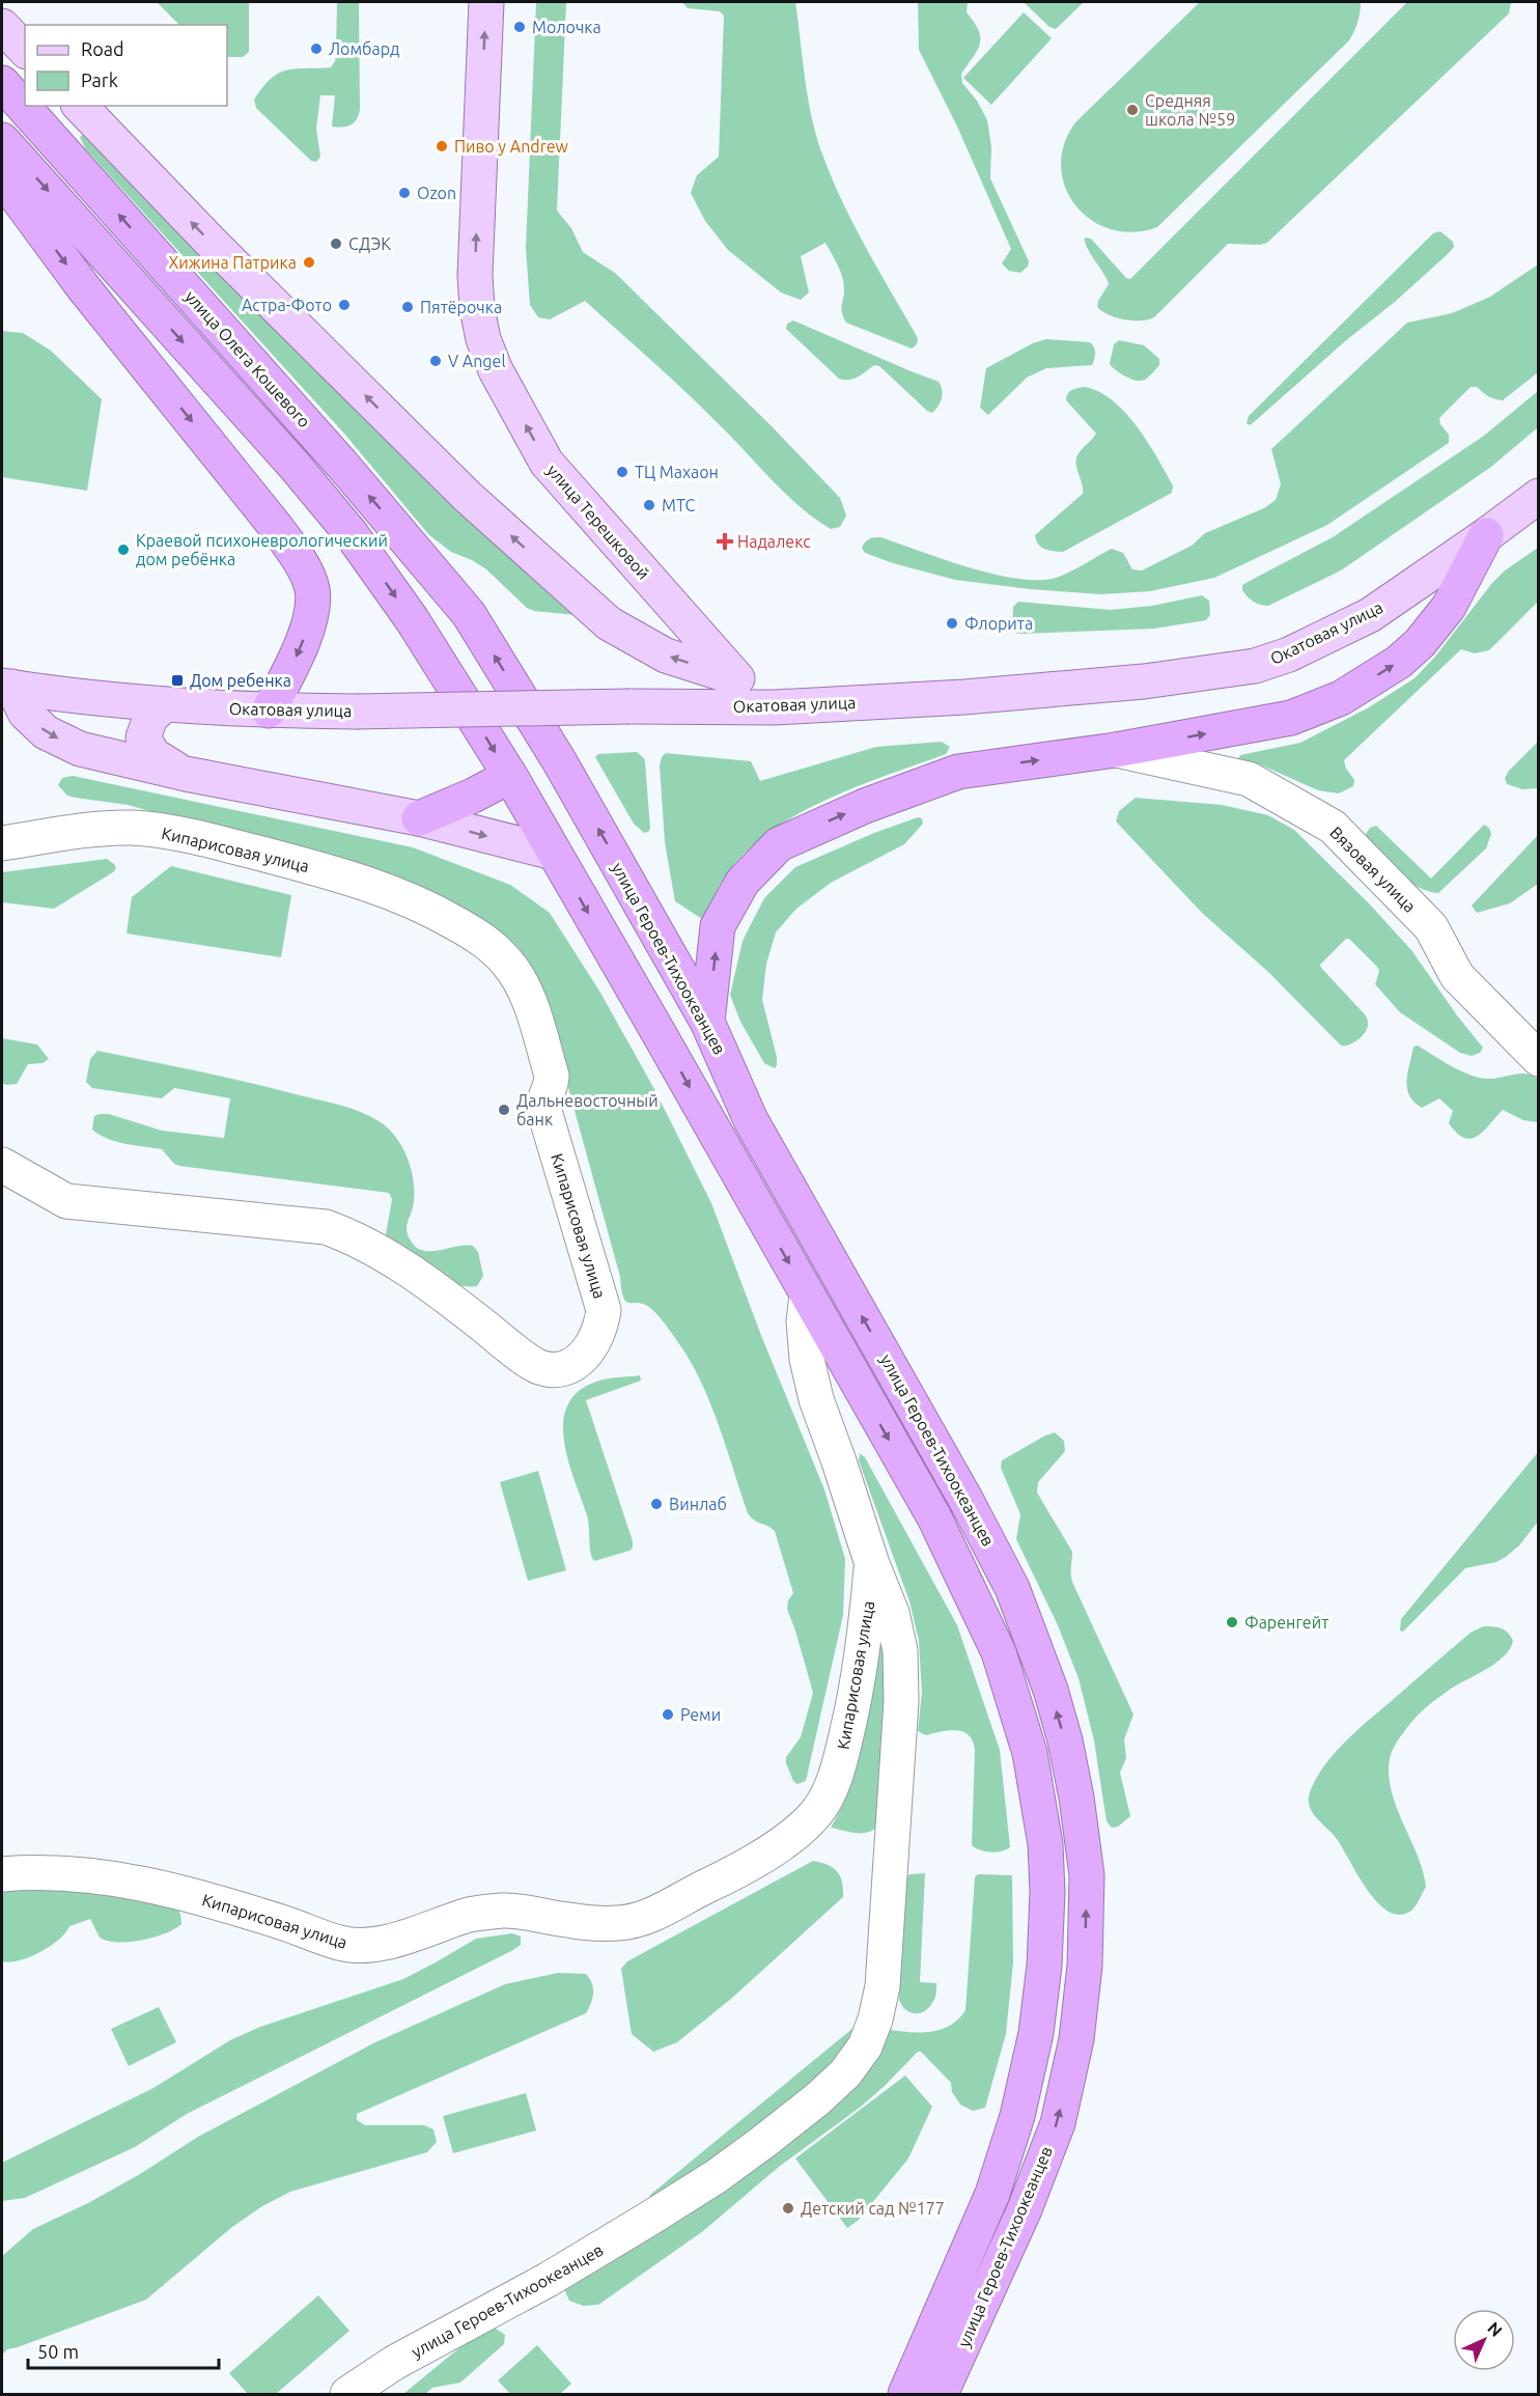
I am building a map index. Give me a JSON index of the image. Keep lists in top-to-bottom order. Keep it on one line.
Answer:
{"streets":{"highway":["улица Олега Кошевого","улица Героев-Тихоокеанцев"],"main road":["улица Терешковой","Окатовая улица"],"street":["Кипарисовая улица","Вязовая улица"]},"crossings":[["улица Олега Кошевого","улица Героев-Тихоокеанцев"],["улица Терешковой","Окатовая улица"],["Кипарисовая улица","улица Героев-Тихоокеанцев"]],"one_way":["улица Олега Кошевого","улица Терешковой"],"places":{"other":["Молочка","Ломбард","Средняя школа №59","Пиво у Andrew","Ozon","СДЭК","Хижина Патрика","Астра-Фото","Пятёрочка","V Angel","ТЦ Махаон","МТС","Краевой психоневрологический дом ребёнка","Флорита","Дальневосточный банк","Винлаб","Фаренгейт","Реми","Детский сад №177"],"health":["Надалекс"],"transit":["Дом ребенка"]},"legend":["Road","Park"],"scale_bar":"50 m","north":"top right"}
